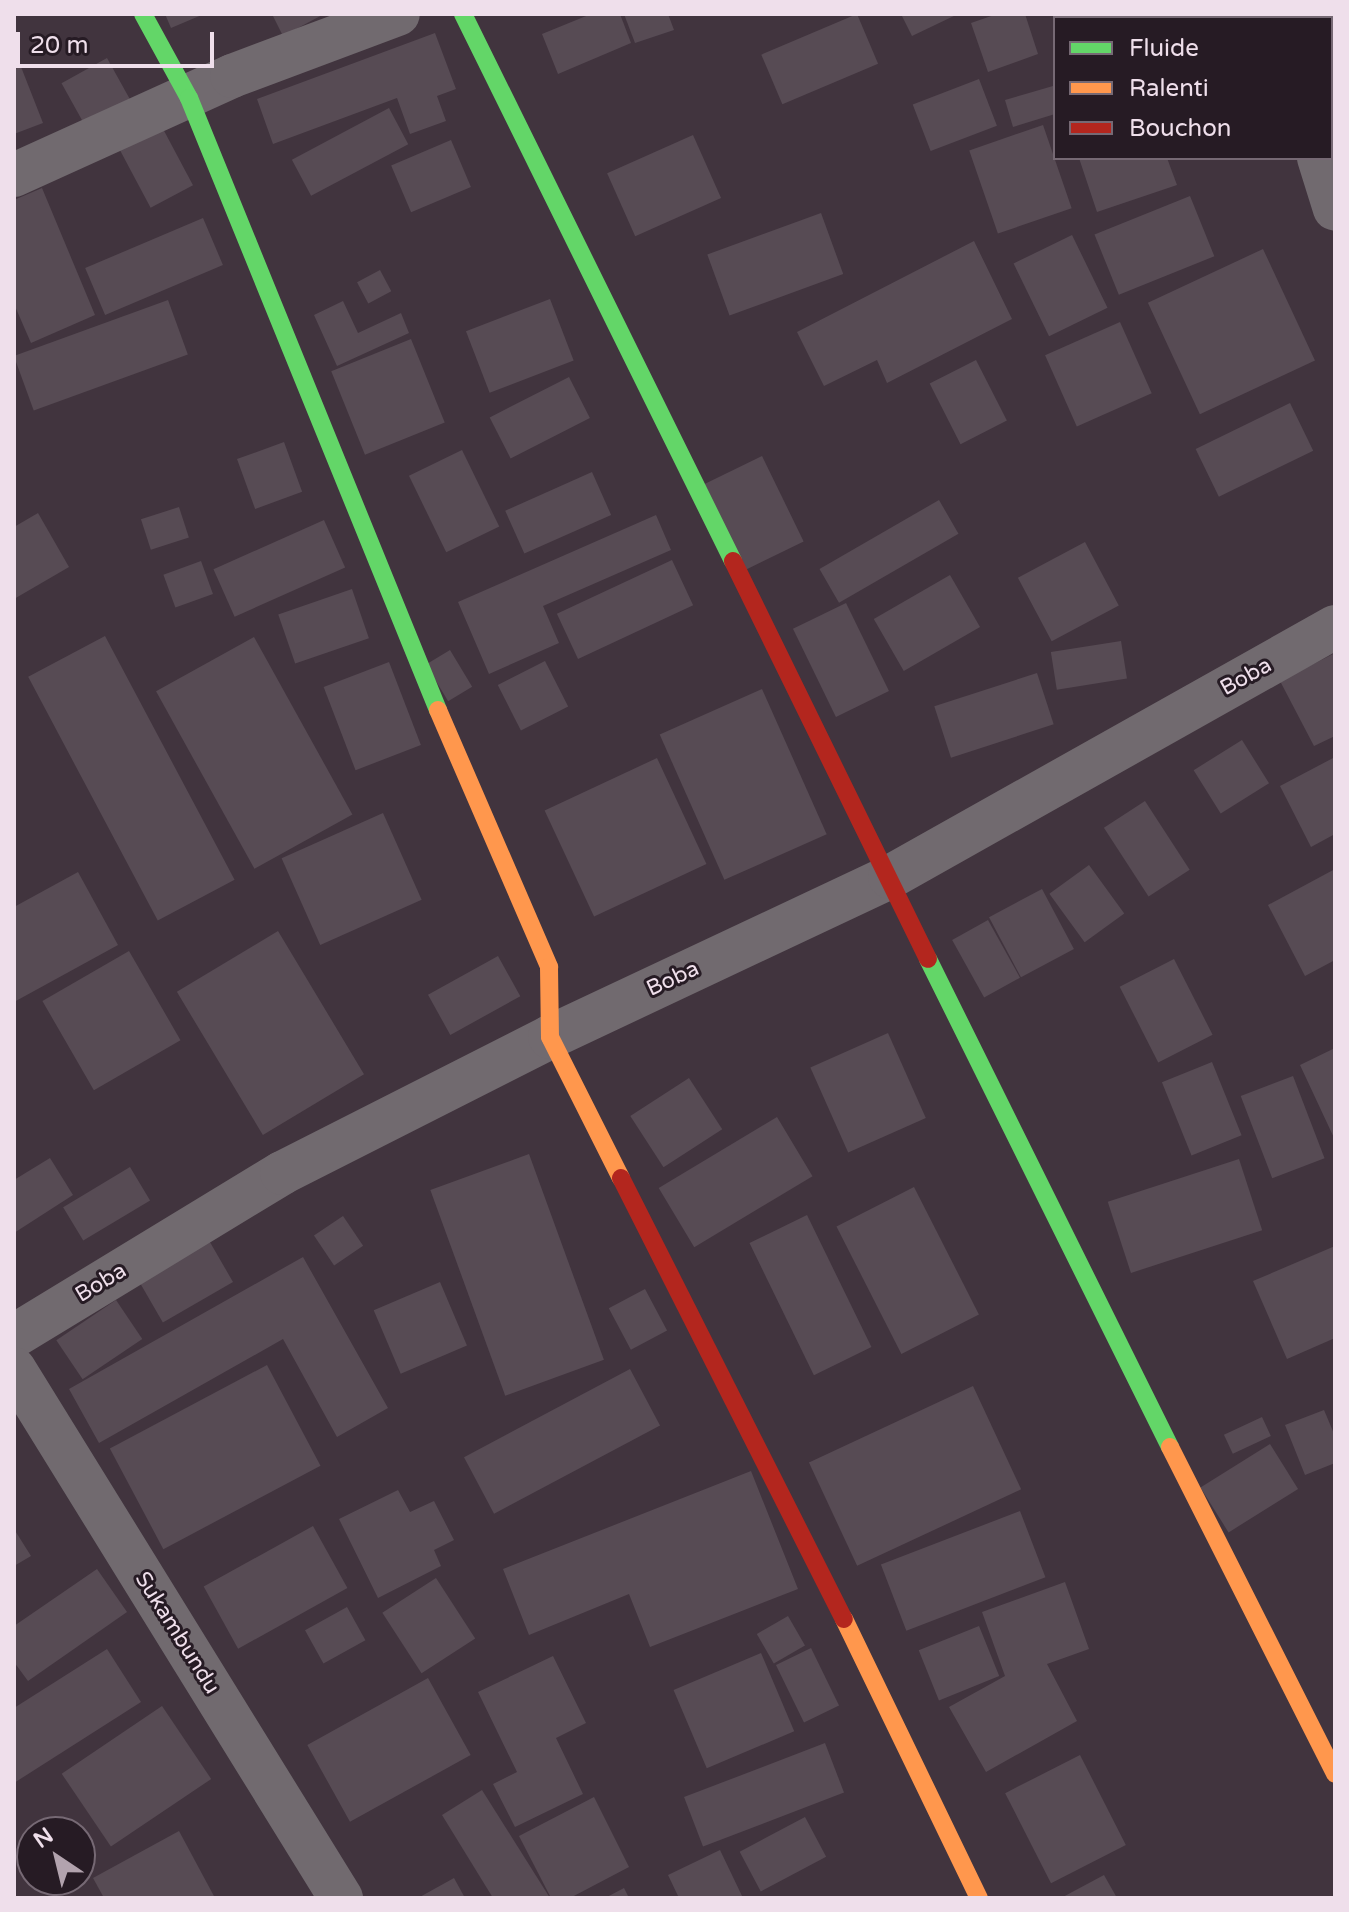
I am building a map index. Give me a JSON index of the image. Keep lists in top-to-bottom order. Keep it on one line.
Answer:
{"streets":{"street":["Boba","Sukambundu"]},"legend":["Fluide","Ralenti","Bouchon"],"scale_bar":"20 m","north":"top left"}
